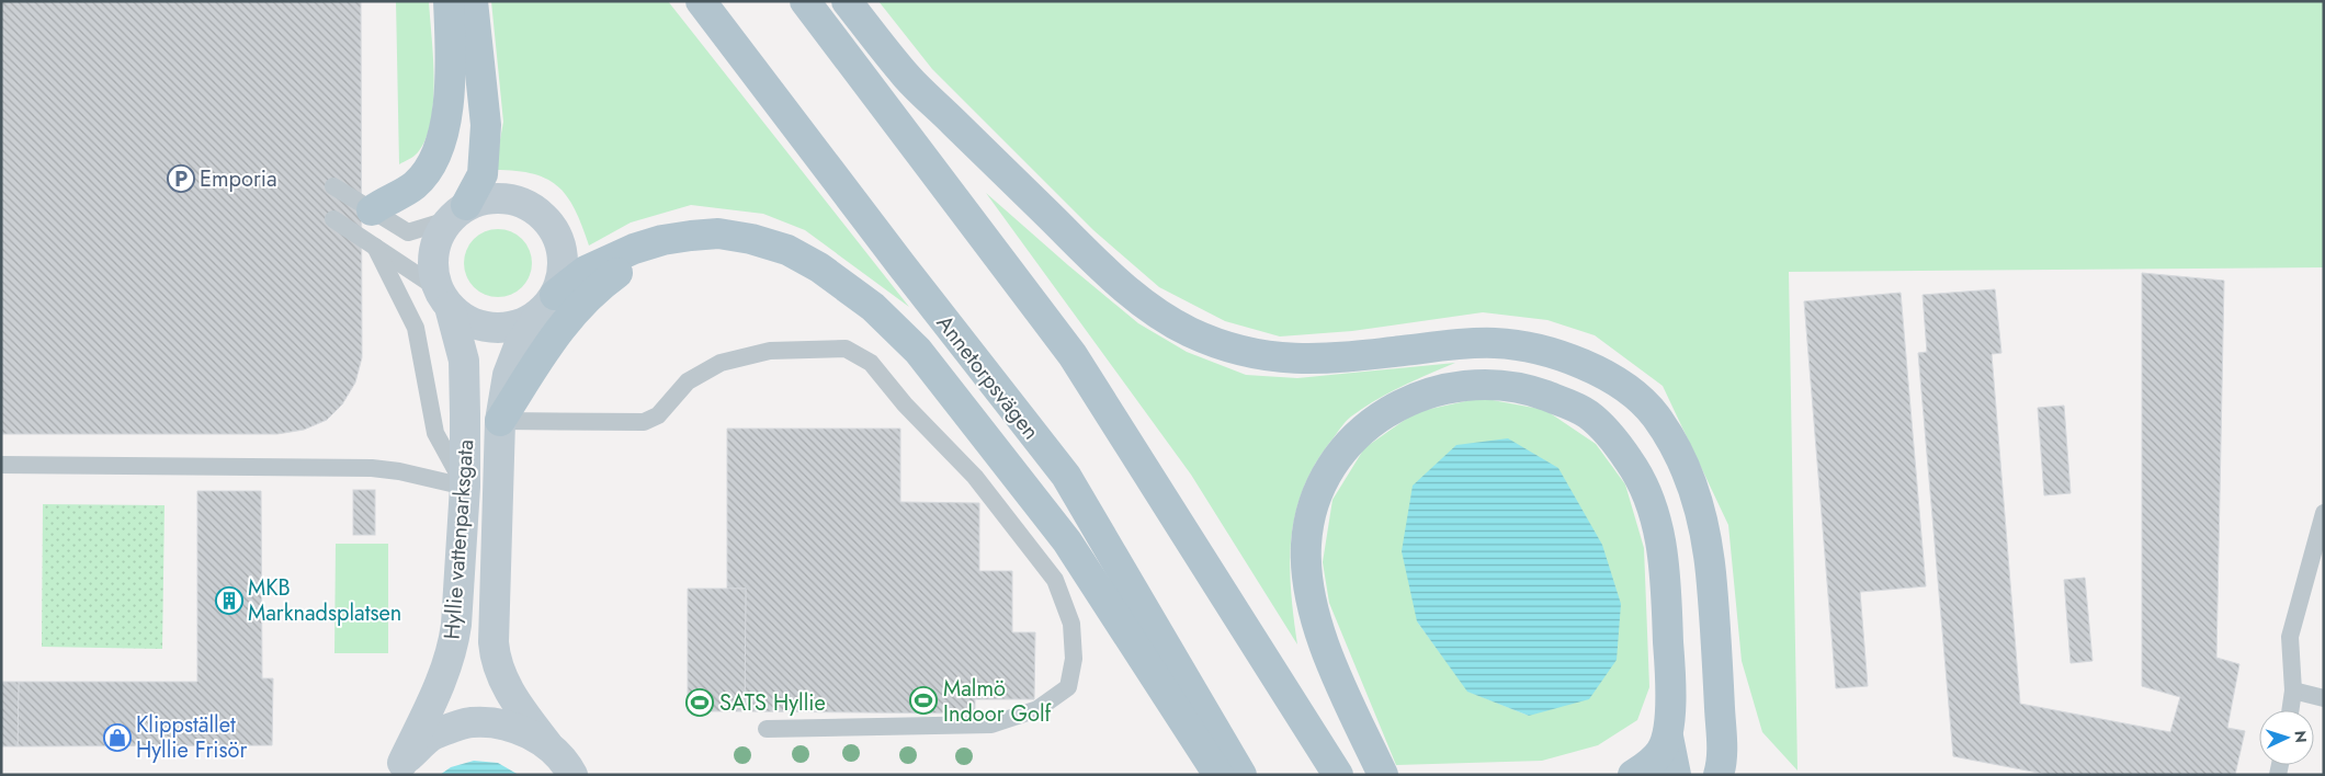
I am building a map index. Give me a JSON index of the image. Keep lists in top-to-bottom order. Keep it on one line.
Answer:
{"streets":{"main road":["Annetorpsvägen"],"street":["Hyllie vattenparksgata"]},"places":{"parking":["Emporia"],"building":["MKB Marknadsplatsen"],"sports":["Malmö Indoor Golf","SATS Hyllie"],"shop":["Klippstället Hyllie Frisör"]},"north":"right"}
